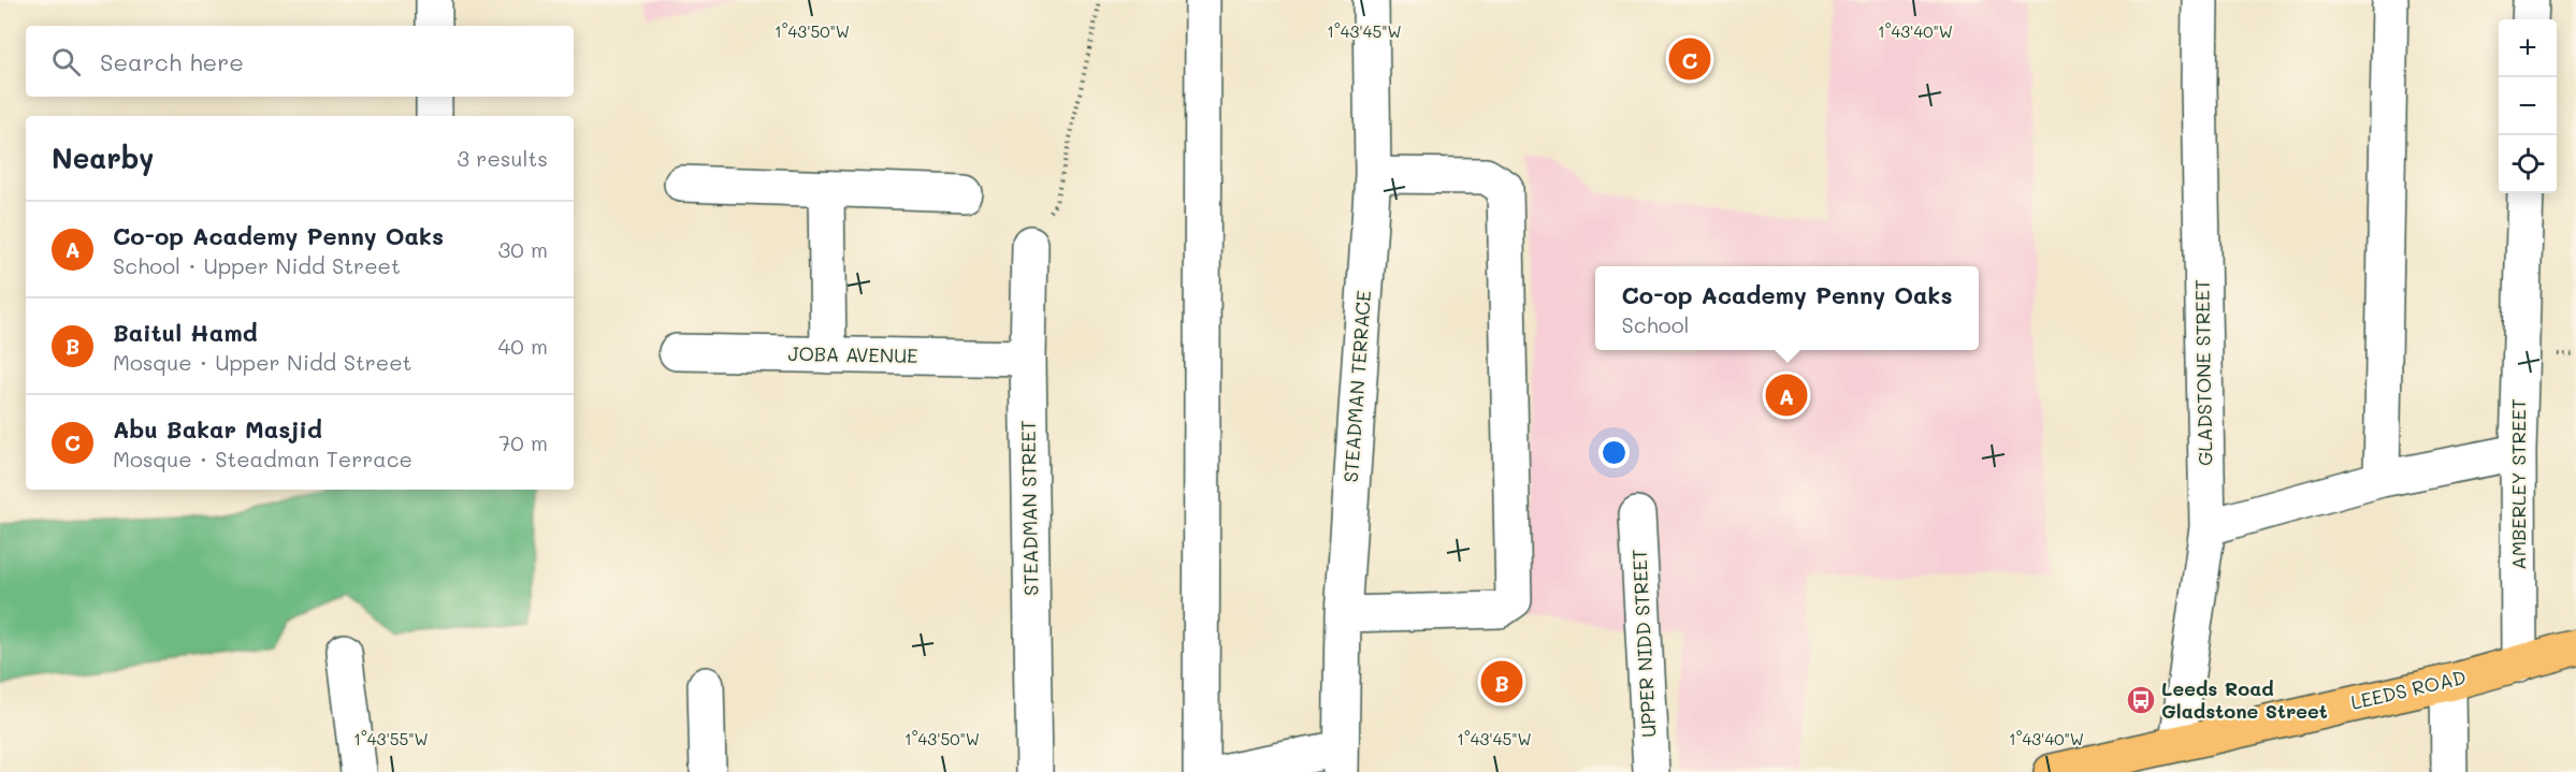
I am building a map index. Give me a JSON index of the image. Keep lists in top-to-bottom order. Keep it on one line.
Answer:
{"streets":{"main road":["LEEDS ROAD"],"street":["JOBA AVENUE","GLADSTONE STREET","STEADMAN TERRACE","AMBERLEY STREET","STEADMAN STREET","UPPER NIDD STREET"]},"crossings":[["JOBA AVENUE","STEADMAN STREET"],["GLADSTONE STREET","LEEDS ROAD"],["AMBERLEY STREET","LEEDS ROAD"]],"places":{"bus stop":["Leeds Road Gladstone Street"]},"page":{"map_buttons":["+","−"],"search":"Search here","pins":["C","A","B"],"heading":["Nearby","3 results"],"list":[{"mark":"A","name":"Co-op Academy Penny Oaks","note":"School · Upper Nidd Street","value":"30 m"},{"mark":"B","name":"Baitul Hamd","note":"Mosque · Upper Nidd Street","value":"40 m"},{"mark":"C","name":"Abu Bakar Masjid","note":"Mosque · Steadman Terrace","value":"70 m"}],"popup":["Co-op Academy Penny Oaks","School"]},"coordinates":["1°43'50\"W","1°43'45\"W","1°43'40\"W","1°43'55\"W"]}
